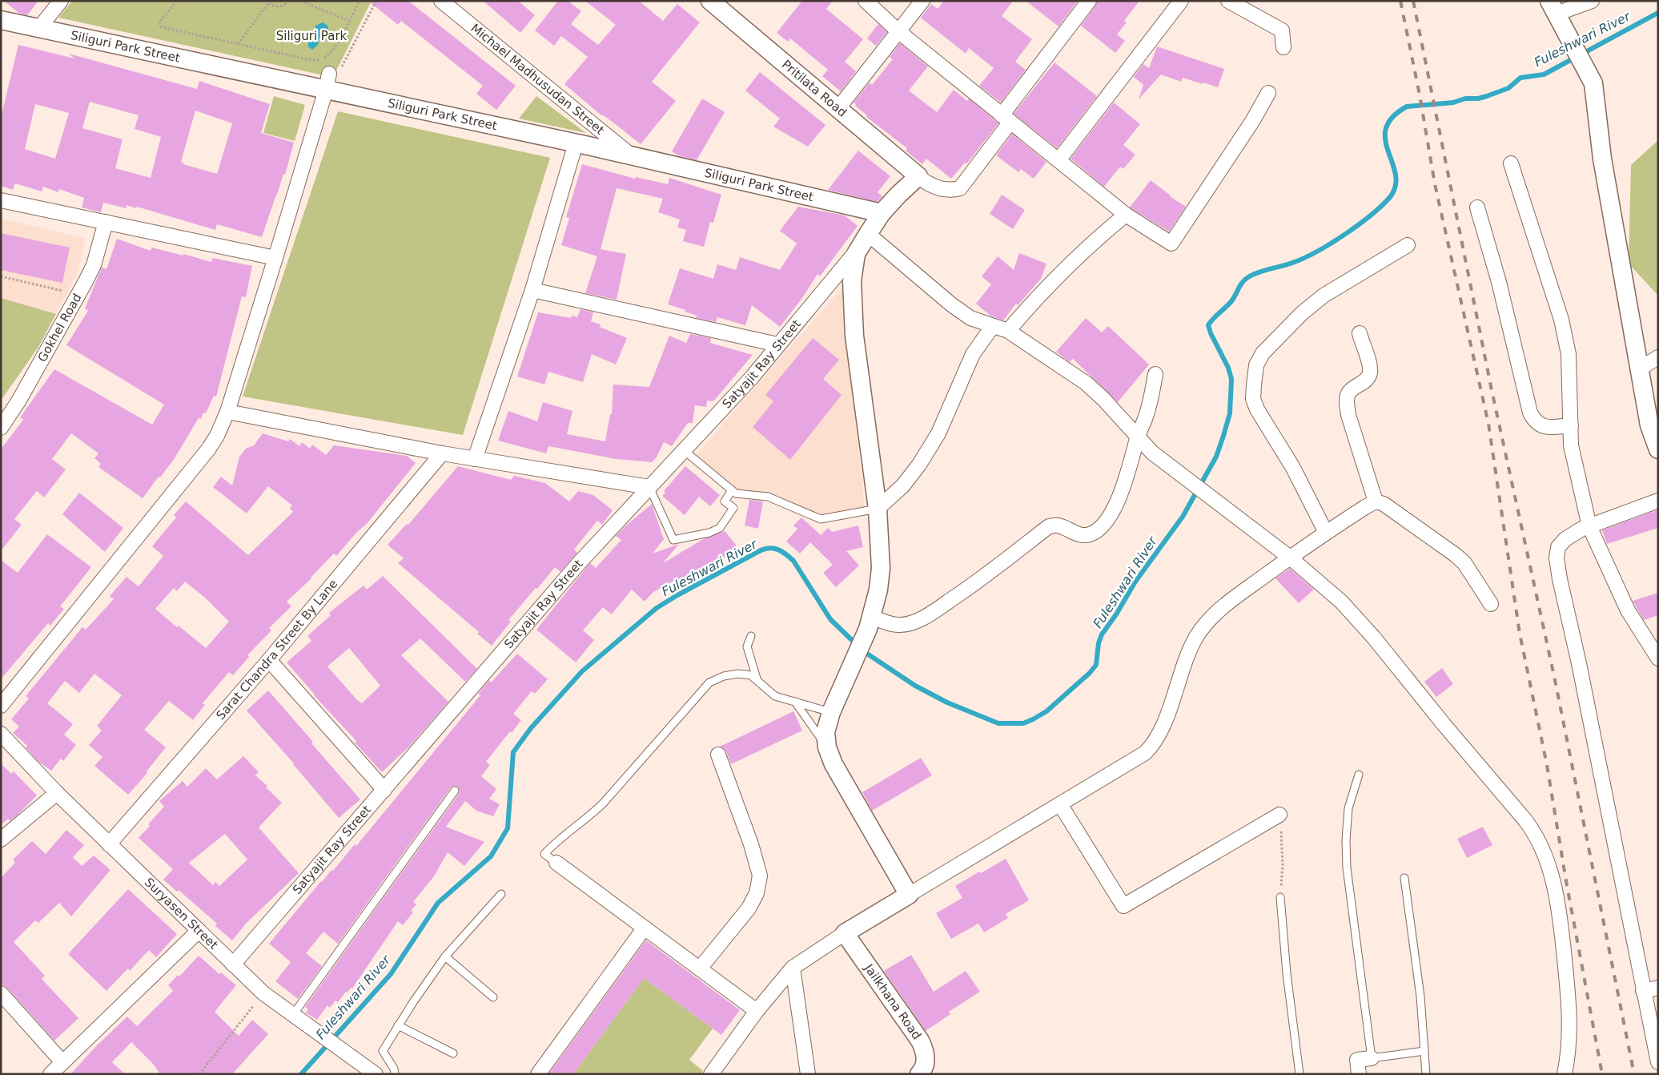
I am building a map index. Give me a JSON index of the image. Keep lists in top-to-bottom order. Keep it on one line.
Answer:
{"streets":{"street":["Siliguri Park Street","Michael Madhusudan Street","Pritilata Road","Gokhel Road","Satyajit Ray Street","Sarat Chandra Street By Lane","Suryasen Street","Jailkhana Road"]},"crossings":[["Siliguri Park Street","Michael Madhusudan Street"],["Satyajit Ray Street","Suryasen Street"],["Sarat Chandra Street By Lane","Suryasen Street"]],"water":["Fuleshwari River"],"parks":["Siliguri Park"]}
